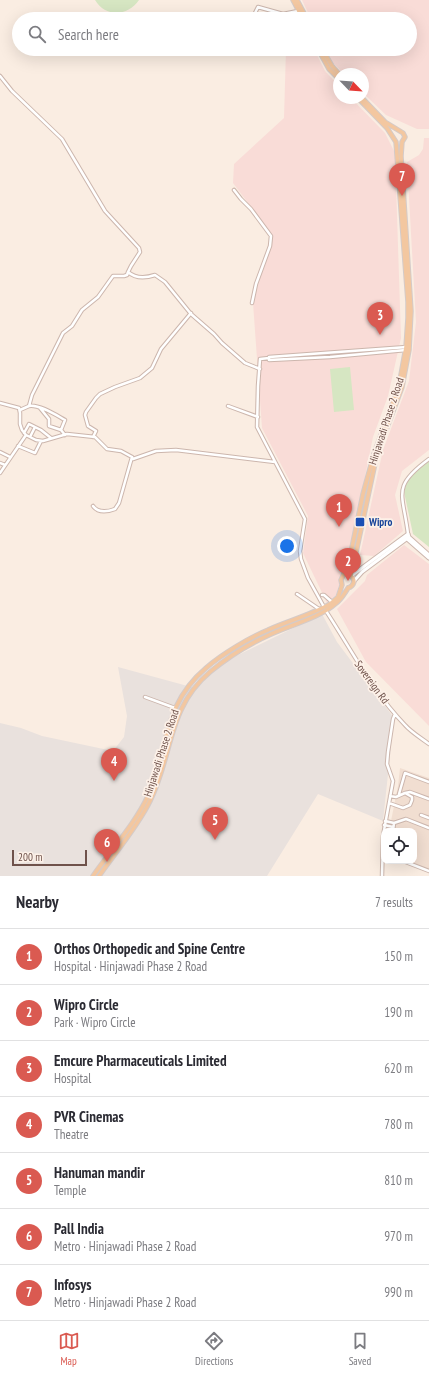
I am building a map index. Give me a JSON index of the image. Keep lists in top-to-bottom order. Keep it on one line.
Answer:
{"streets":{"main road":["Hinjawadi Phase 2 Road"],"street":["Sovereign Rd"]},"crossings":[["Hinjawadi Phase 2 Road","Sovereign Rd"]],"places":{"transit":["Wipro"]},"scale_bar":"200 m","north":"bottom right","page":{"search":"Search here","pins":["7","3","1","2","4","5","6"],"scale":"200 m","heading":["Nearby","7 results"],"list":[{"mark":"1","name":"Orthos Orthopedic and Spine Centre","note":"Hospital · Hinjawadi Phase 2 Road","value":"150 m"},{"mark":"2","name":"Wipro Circle","note":"Park · Wipro Circle","value":"190 m"},{"mark":"3","name":"Emcure Pharmaceuticals Limited","note":"Hospital","value":"620 m"},{"mark":"4","name":"PVR Cinemas","note":"Theatre","value":"780 m"},{"mark":"5","name":"Hanuman mandir","note":"Temple","value":"810 m"},{"mark":"6","name":"Pall India","note":"Metro · Hinjawadi Phase 2 Road","value":"970 m"},{"mark":"7","name":"Infosys","note":"Metro · Hinjawadi Phase 2 Road","value":"990 m"}],"nav":["Map","Directions","Saved"]}}
